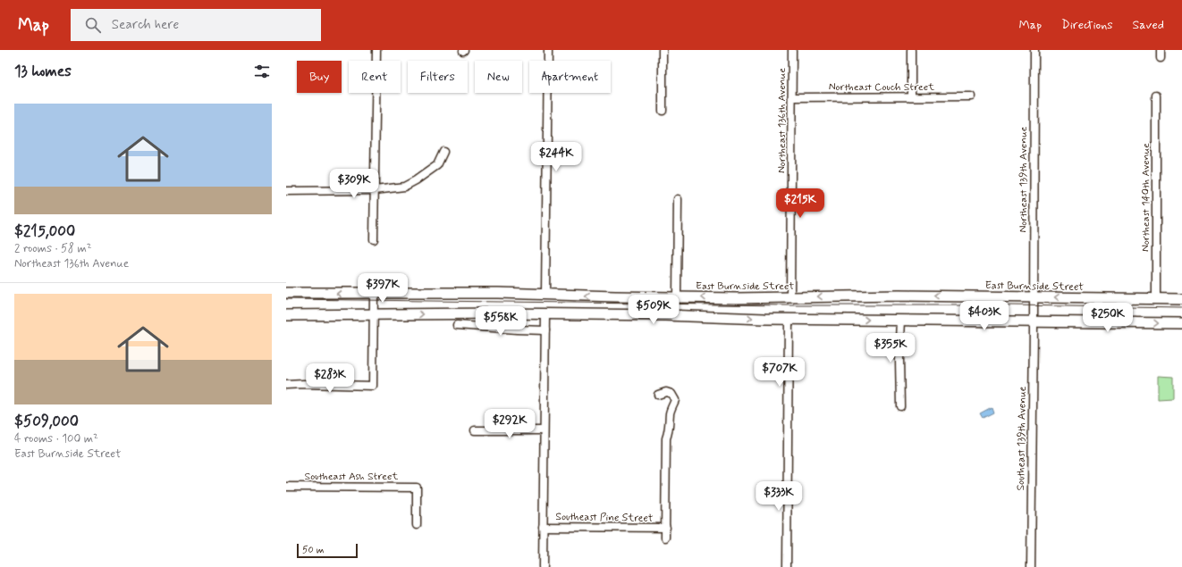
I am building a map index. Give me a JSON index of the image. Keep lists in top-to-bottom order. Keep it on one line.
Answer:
{"streets":{"street":["Northeast Couch Street","Northeast 136th Avenue","Northeast 139th Avenue","Northeast 140th Avenue","East Burnside Street","Southeast 139th Avenue","Southeast Ash Street","Southeast Pine Street"]},"crossings":[["Northeast Couch Street","Northeast 136th Avenue"],["Northeast 136th Avenue","East Burnside Street"],["Northeast 139th Avenue","East Burnside Street"],["Northeast 139th Avenue","Southeast 139th Avenue"],["Northeast 140th Avenue","East Burnside Street"]],"scale_bar":"50 m","page":{"header":"Map","search":"Search here","nav":["Map","Directions","Saved"],"heading":"13 homes","chip":["Buy","Rent","Filters","New","Apartment"],"list":[{"name":"$215,000","note":"2 rooms · 58 m² · Northeast 136th Avenue"},{"name":"$509,000","note":"4 rooms · 100 m² · East Burnside Street"}],"price":["$244K","$309K","$215K","$397K","$509K","$403K","$250K","$558K","$355K","$707K","$283K","$292K","$333K"],"scale":"50 m"}}
